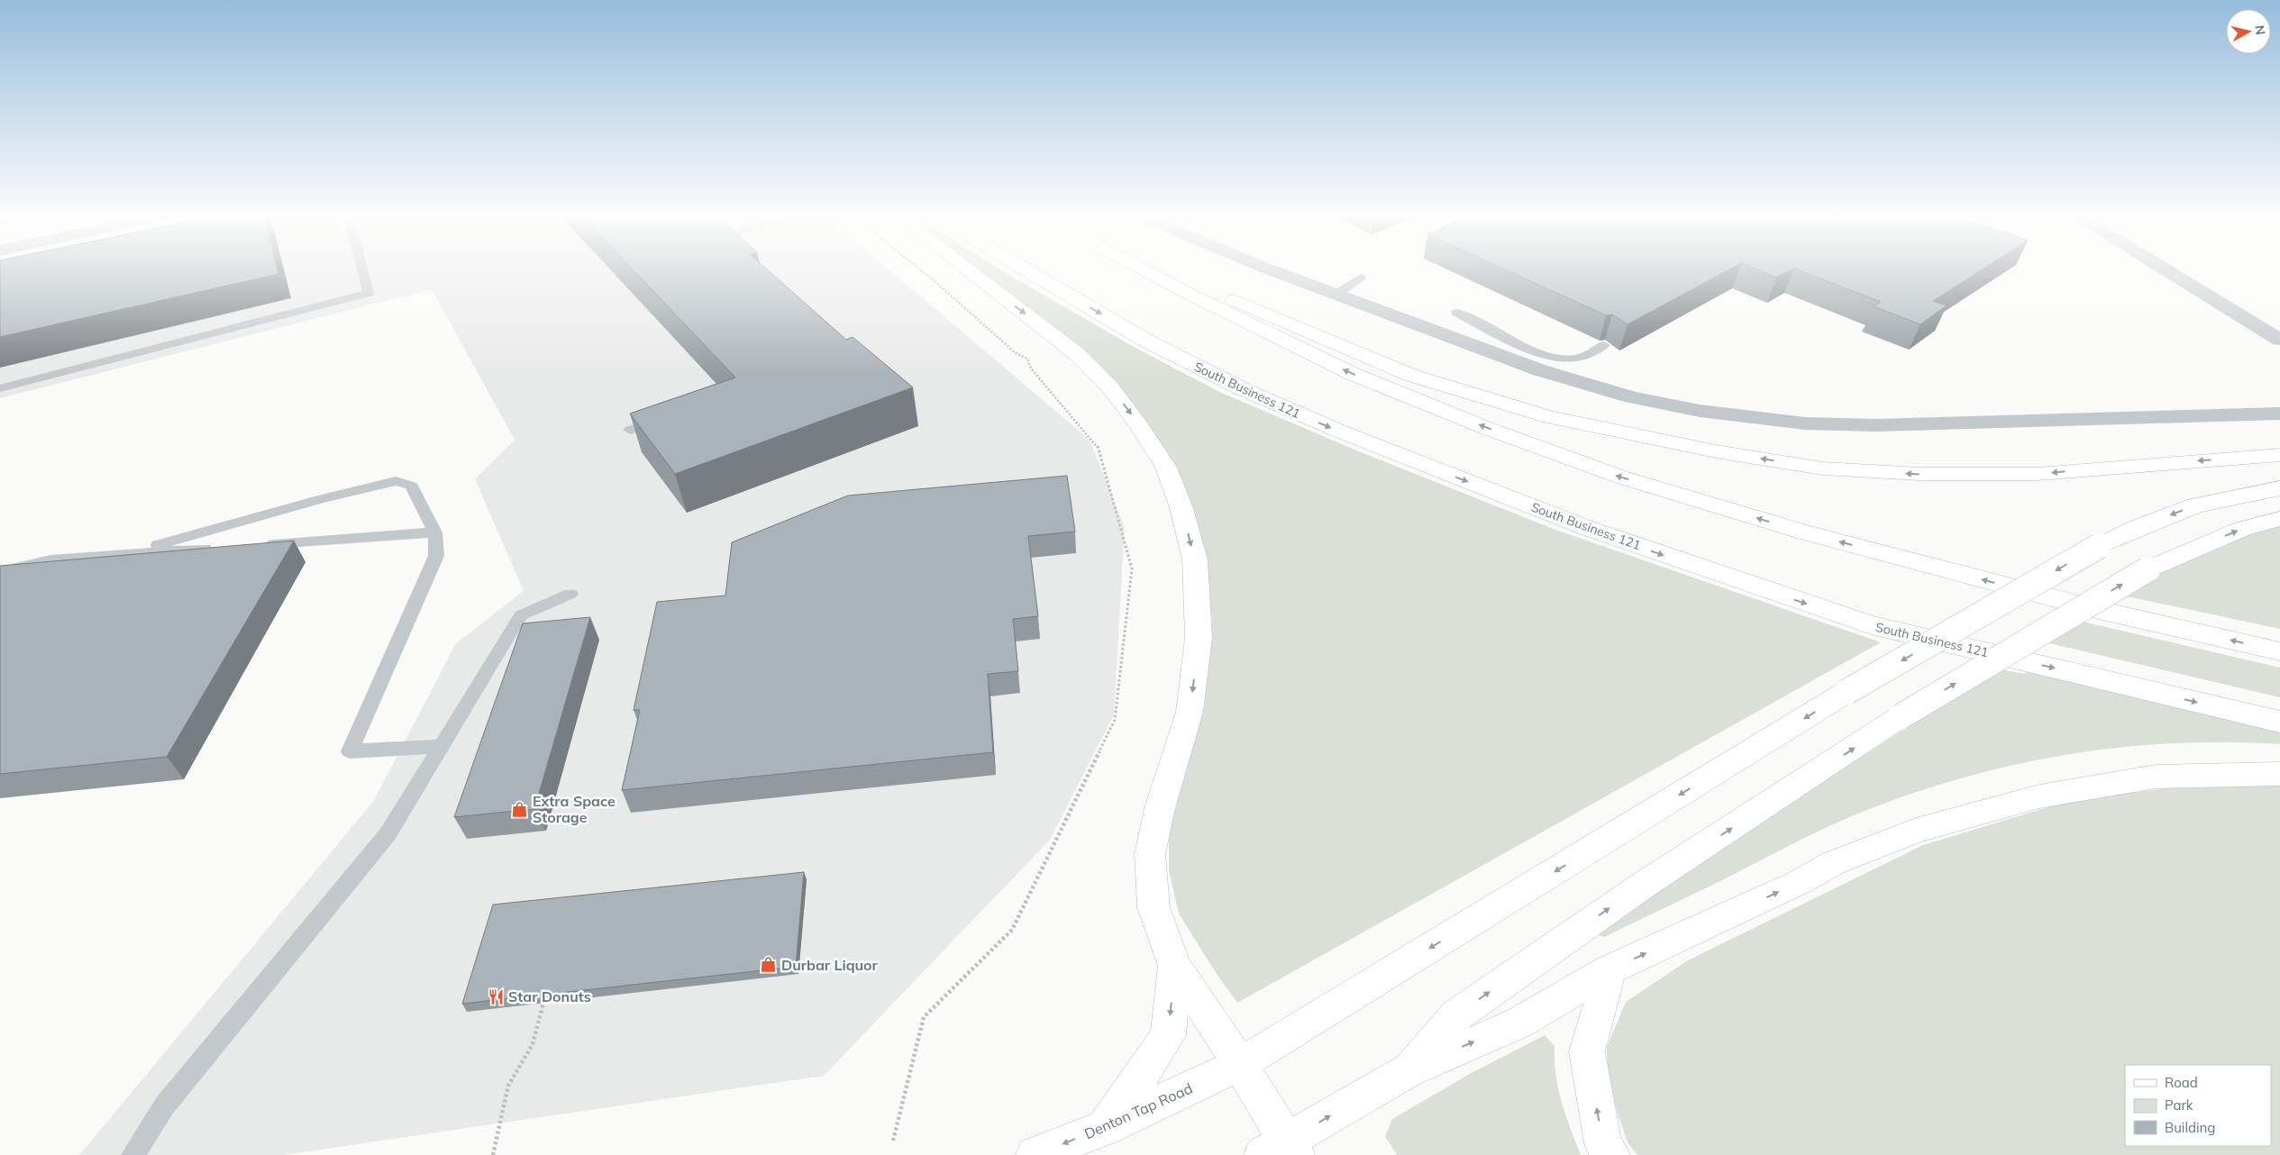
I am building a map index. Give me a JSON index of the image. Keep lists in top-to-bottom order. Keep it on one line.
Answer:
{"streets":{"main road":["South Business 121","Denton Tap Road"]},"places":{"shop":["Extra Space Storage","Durbar Liquor"],"restaurant":["Star Donuts"]},"legend":["Road","Park","Building"],"north":"right"}
